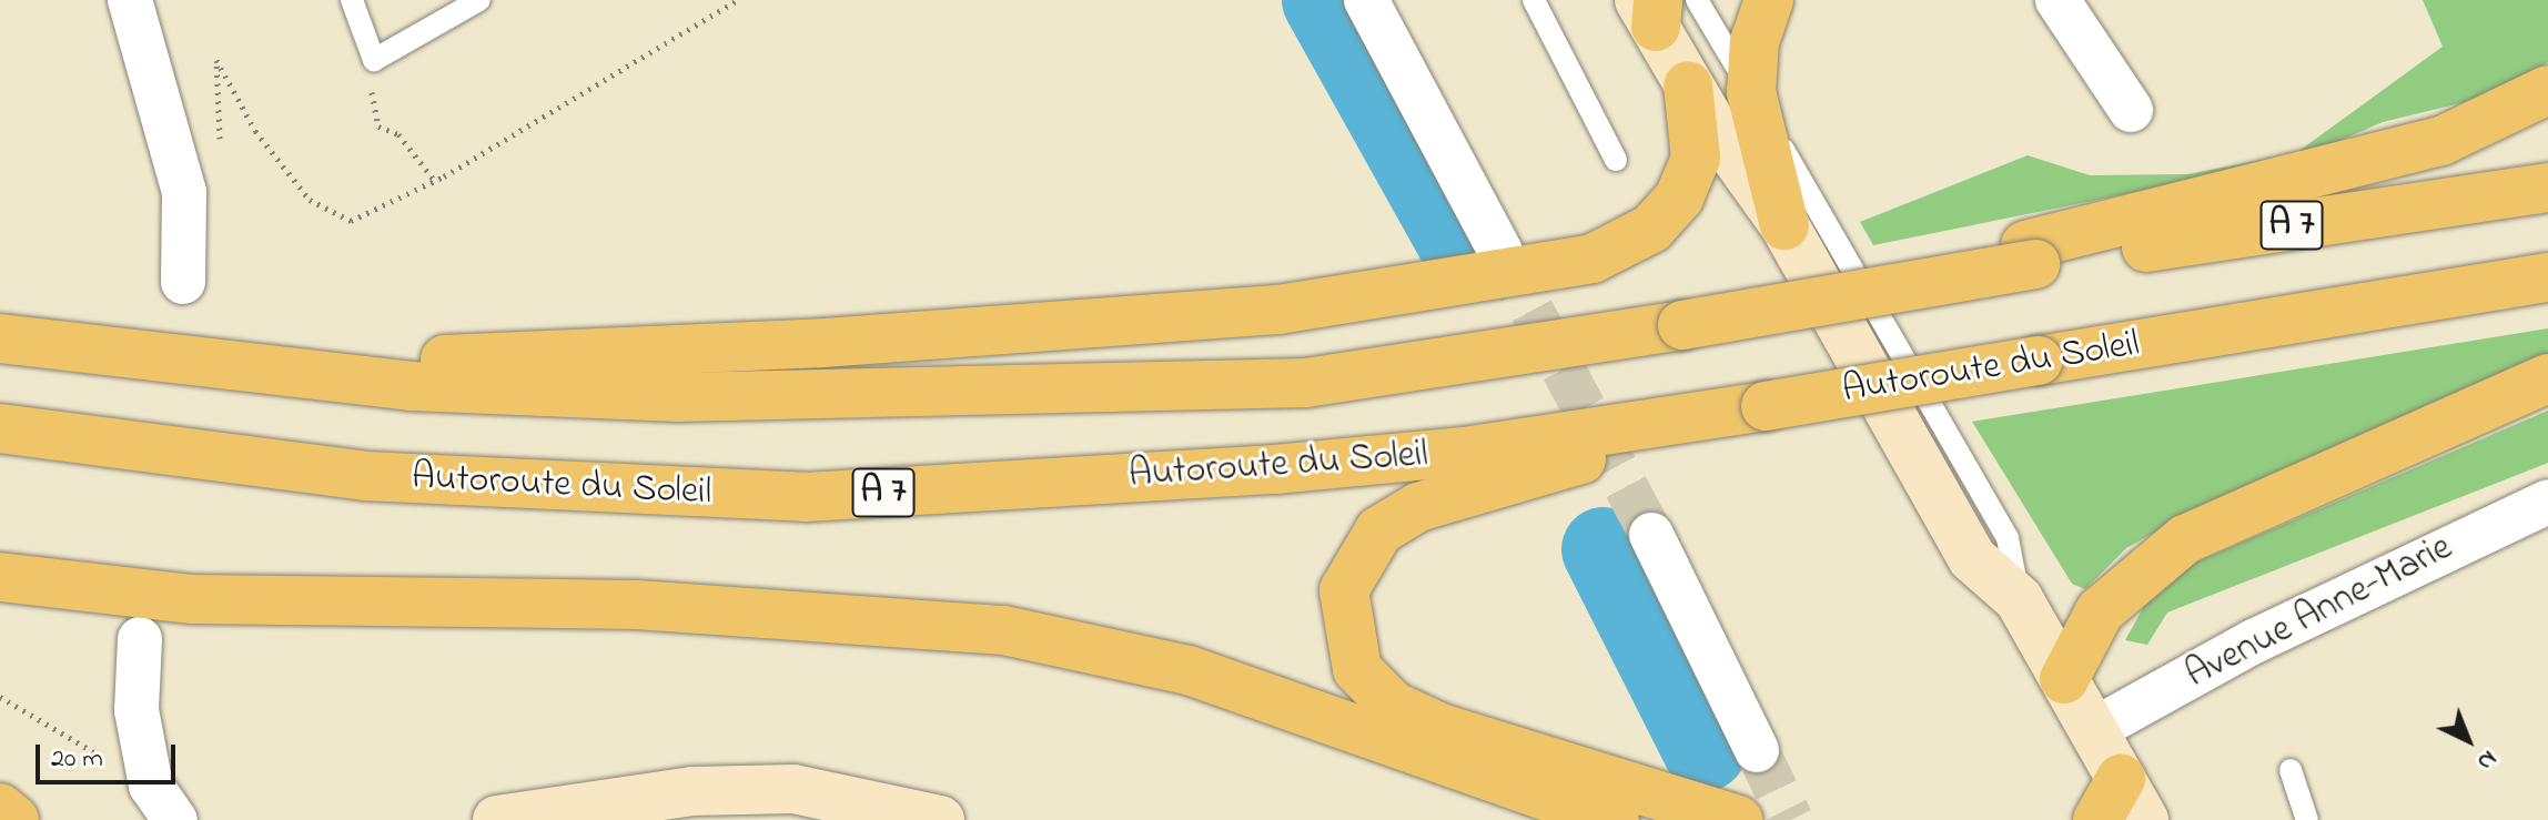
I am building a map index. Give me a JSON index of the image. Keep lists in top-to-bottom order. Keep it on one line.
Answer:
{"streets":{"highway":["A 7","Autoroute du Soleil"],"street":["Avenue Anne-Marie"]},"scale_bar":"20 m","north":"bottom right"}
